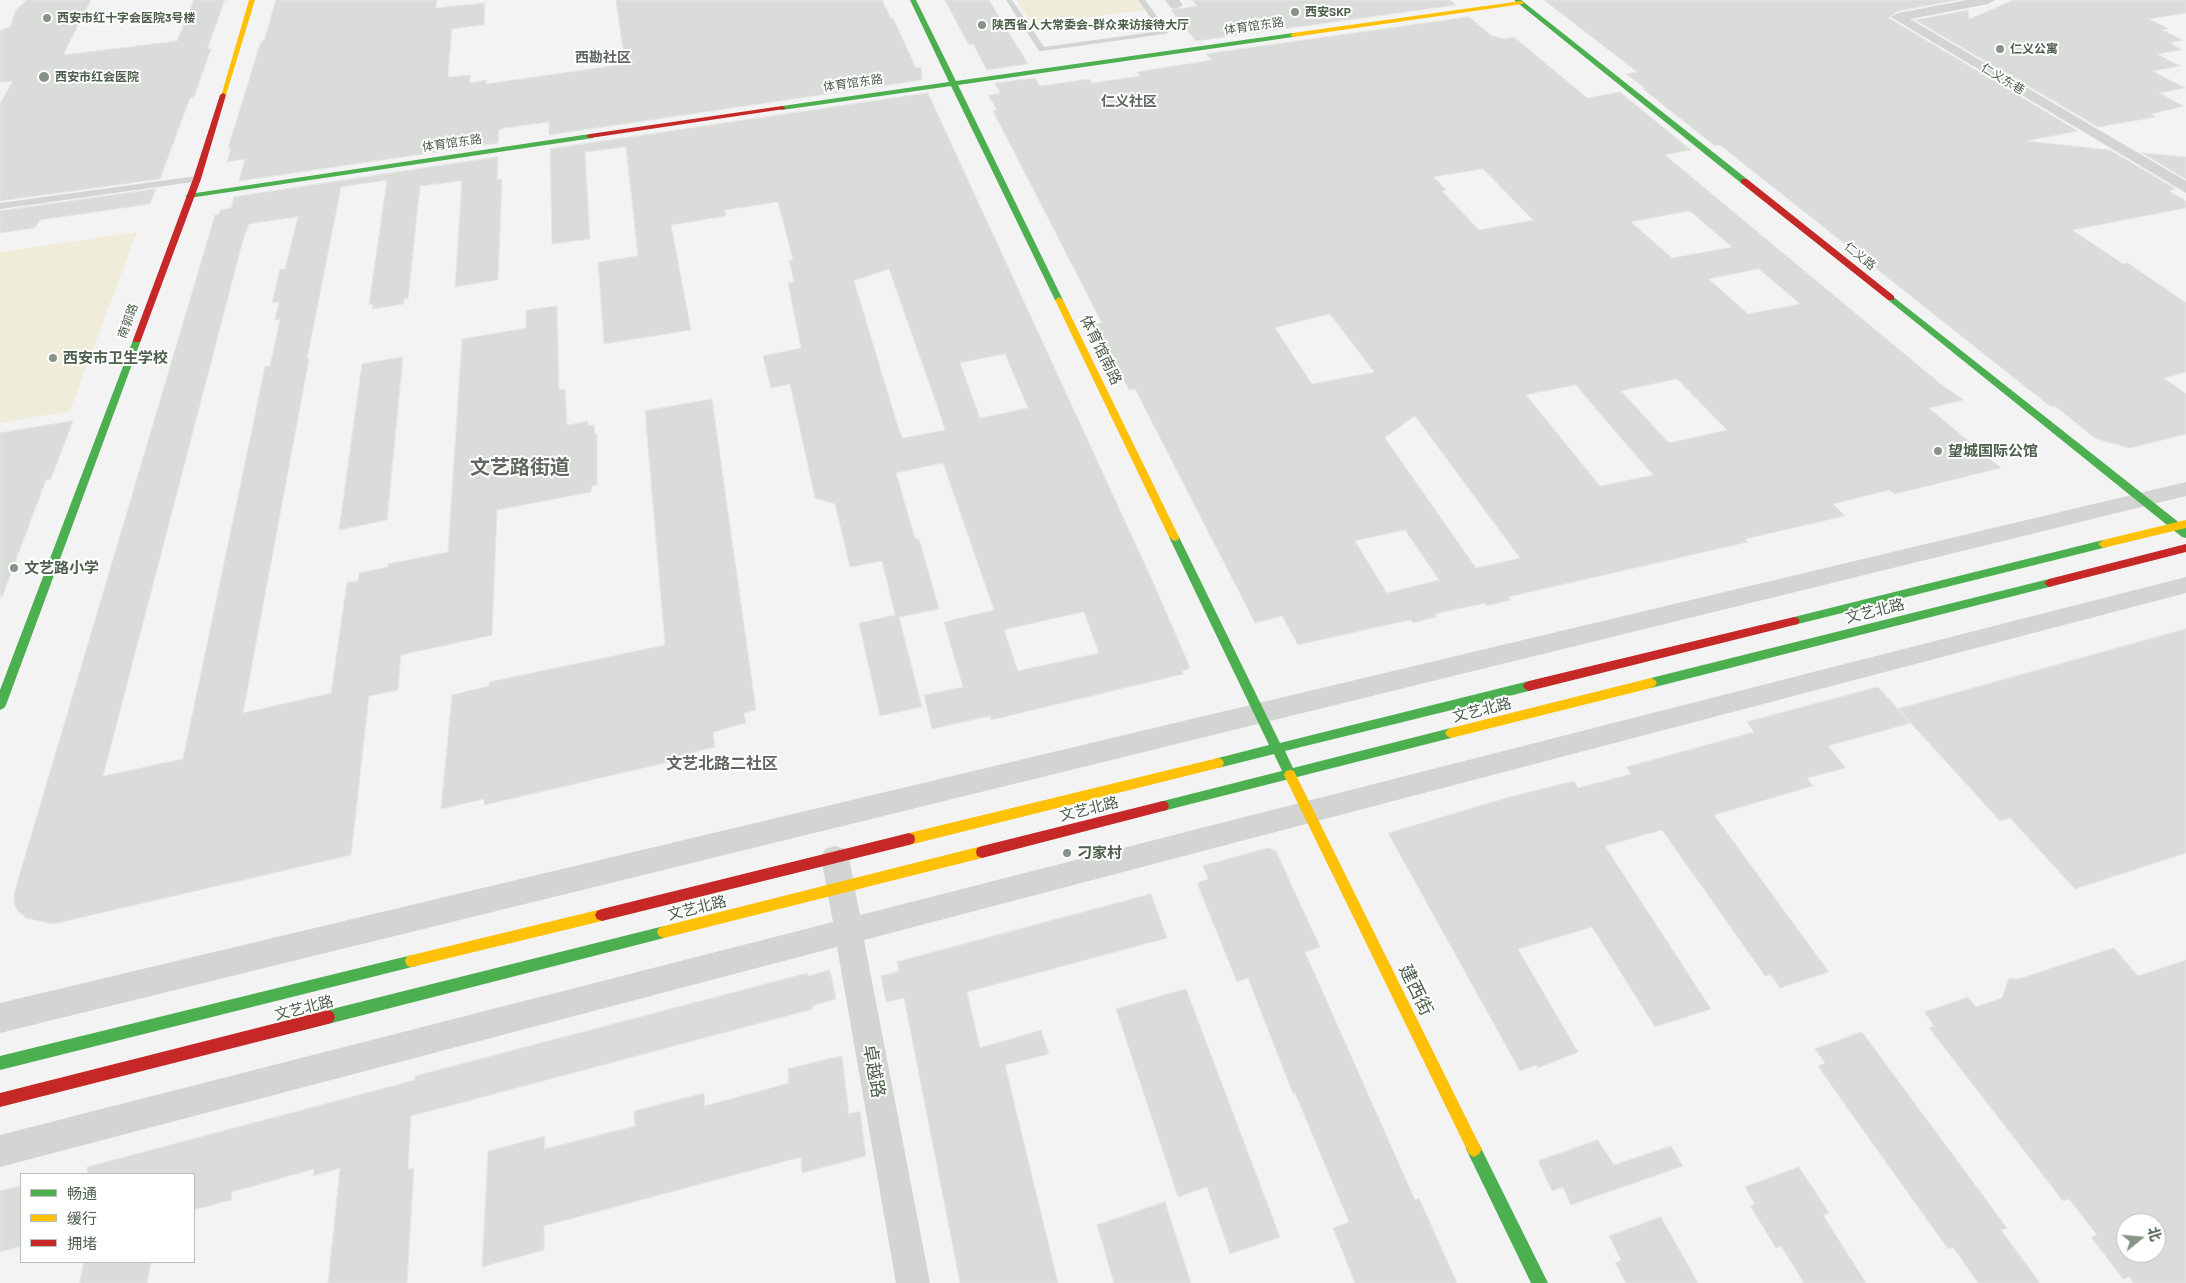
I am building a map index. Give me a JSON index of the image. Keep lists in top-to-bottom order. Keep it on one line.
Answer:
{"streets":{"street":["体育馆东路","仁义东巷","仁义路","南郭路","体育馆南路","文艺北路","建西街","卓越路"]},"crossings":[["体育馆东路","仁义路"],["体育馆东路","南郭路"],["体育馆东路","体育馆南路"],["仁义路","文艺北路"],["体育馆南路","建西街"],["文艺北路","建西街"],["文艺北路","卓越路"]],"districts":["西勘社区","仁义社区","文艺路街道","文艺北路二社区"],"places":["西安SKP","西安市红十字会医院3号楼","陕西省人大常委会-群众来访接待大厅","仁义公寓","西安市红会医院","西安市卫生学校","望城国际公馆","文艺路小学","刁家村"],"legend":["畅通","缓行","拥堵"],"north":"right"}
